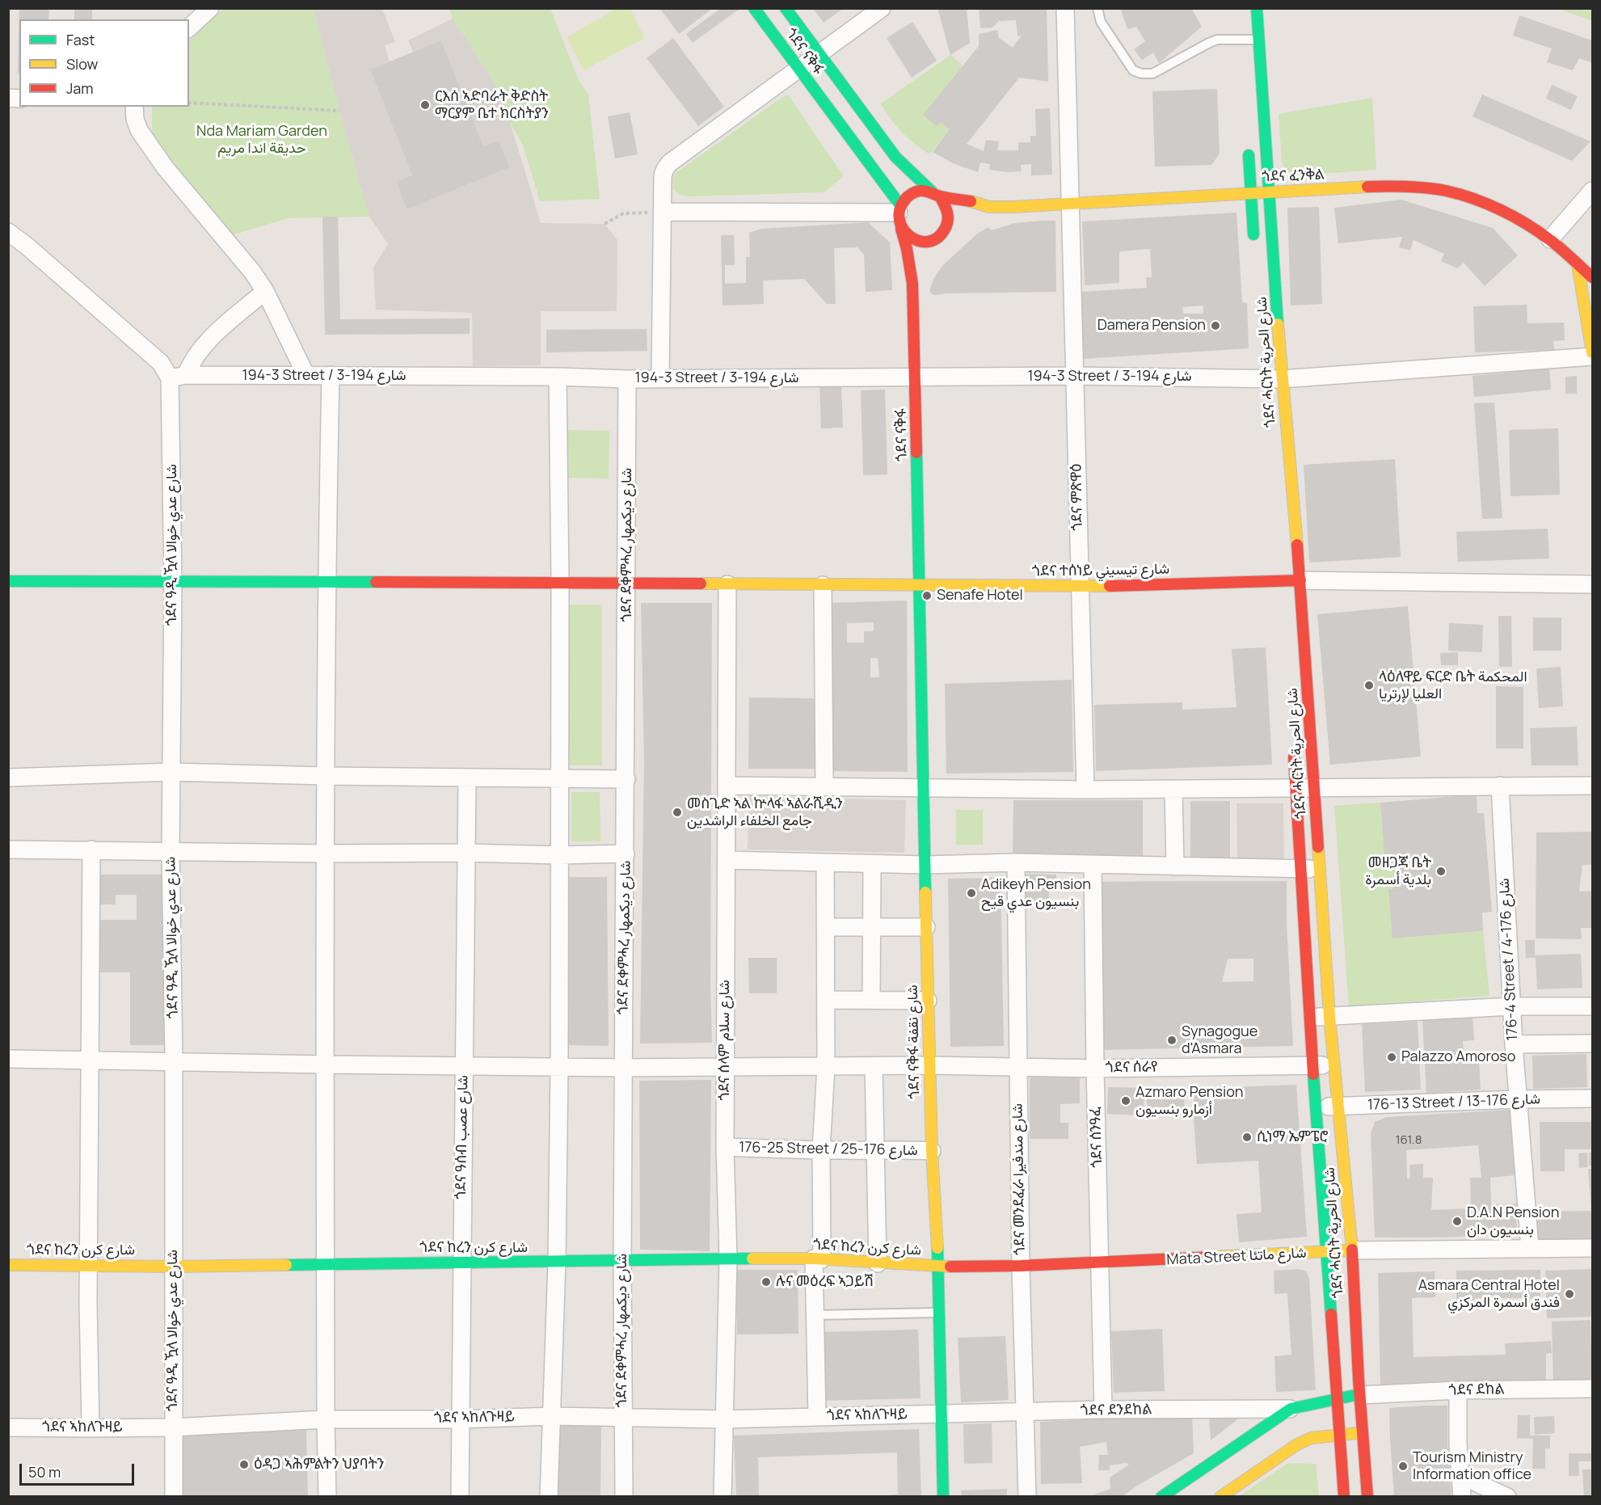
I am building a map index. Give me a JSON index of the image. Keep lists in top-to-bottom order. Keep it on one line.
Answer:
{"streets":{"main road":["ጎደና ናቅፋ","ጎደና ፈንቅል","ጎደና ሓርነት شارع الحرية","ጎደና ተሰነይ شارع تيسيني","ጎደና ናቅፋ شارع نقفة","ጎደና ከረን شارع كرن","Mata Street شارع ماتئا"],"street":["194-3 Street / شارع 194-3","ጎደና ምጽዋዕ","ጎደና ዓዲ ዃላ شارع عدي خوالا","ጎደና ደቀምሓረ شارع ديكمهار","176-4 Street / شارع 176-4","ጎደና ሰላም شارع سلام","ጎደና ሰራየ","176-13 Street / شارع 176-13","ጎደና ዓሰብ شارع عصب","ጎደና ሰንዓፈ","176-25 Street / شارع 176-25","ጎደና መንደፈራ شارع مندفيرا","ጎደና ደከል","ጎደና ደንደከል","ጎደና ኣከለጉዛይ"]},"crossings":[["ጎደና ናቅፋ","ጎደና ፈንቅል"],["ጎደና ናቅፋ","194-3 Street / شارع 194-3"],["ጎደና ናቅፋ","ጎደና ተሰነይ شارع تيسيني"],["ጎደና ናቅፋ","ጎደና ናቅፋ شارع نقفة"],["ጎደና ፈንቅል","ጎደና ሓርነት شارع الحرية"],["ጎደና ፈንቅል","ጎደና ምጽዋዕ"],["ጎደና ሓርነት شارع الحرية","194-3 Street / شارع 194-3"],["ጎደና ሓርነት شارع الحرية","ጎደና ተሰነይ شارع تيسيني"],["ጎደና ሓርነት شارع الحرية","ጎደና ሰራየ"],["ጎደና ሓርነት شارع الحرية","176-13 Street / شارع 176-13"],["ጎደና ሓርነት شارع الحرية","Mata Street شارع ماتئا"],["ጎደና ሓርነት شارع الحرية","ጎደና ደከል"],["194-3 Street / شارع 194-3","ጎደና ምጽዋዕ"],["194-3 Street / شارع 194-3","ጎደና ዓዲ ዃላ شارع عدي خوالا"],["194-3 Street / شارع 194-3","ጎደና ደቀምሓረ شارع ديكمهار"],["ጎደና ምጽዋዕ","ጎደና ተሰነይ شارع تيسيني"],["ጎደና ዓዲ ዃላ شارع عدي خوالا","ጎደና ተሰነይ شارع تيسيني"],["ጎደና ዓዲ ዃላ شارع عدي خوالا","ጎደና ሰራየ"],["ጎደና ዓዲ ዃላ شارع عدي خوالا","ጎደና ከረን شارع كرن"],["ጎደና ዓዲ ዃላ شارع عدي خوالا","ጎደና ኣከለጉዛይ"],["ጎደና ደቀምሓረ شارع ديكمهار","ጎደና ተሰነይ شارع تيسيني"],["ጎደና ደቀምሓረ شارع ديكمهار","ጎደና ሰራየ"],["ጎደና ደቀምሓረ شارع ديكمهار","ጎደና ከረን شارع كرن"],["ጎደና ደቀምሓረ شارع ديكمهار","ጎደና ኣከለጉዛይ"],["ጎደና ተሰነይ شارع تيسيني","ጎደና ሰላም شارع سلام"],["ጎደና ተሰነይ شارع تيسيني","ጎደና ናቅፋ شارع نقفة"],["176-4 Street / شارع 176-4","176-13 Street / شارع 176-13"],["176-4 Street / شارع 176-4","Mata Street شارع ماتئا"],["ጎደና ሰላም شارع سلام","ጎደና ሰራየ"],["ጎደና ሰላም شارع سلام","176-25 Street / شارع 176-25"],["ጎደና ሰላም شارع سلام","ጎደና ከረን شارع كرن"],["ጎደና ሰላም شارع سلام","ጎደና ኣከለጉዛይ"],["ጎደና ናቅፋ شارع نقفة","ጎደና ሰራየ"],["ጎደና ናቅፋ شارع نقفة","176-25 Street / شارع 176-25"],["ጎደና ናቅፋ شارع نقفة","ጎደና ከረን شارع كرن"],["ጎደና ናቅፋ شارع نقفة","Mata Street شارع ماتئا"],["ጎደና ናቅፋ شارع نقفة","ጎደና ደንደከል"],["ጎደና ናቅፋ شارع نقفة","ጎደና ኣከለጉዛይ"],["ጎደና ሰራየ","ጎደና ዓሰብ شارع عصب"],["ጎደና ሰራየ","ጎደና ሰንዓፈ"],["ጎደና ሰራየ","ጎደና መንደፈራ شارع مندفيرا"],["ጎደና ዓሰብ شارع عصب","ጎደና ከረን شارع كرن"],["ጎደና ዓሰብ شارع عصب","ጎደና ኣከለጉዛይ"],["ጎደና ሰንዓፈ","Mata Street شارع ماتئا"],["ጎደና ሰንዓፈ","ጎደና ደንደከል"],["ጎደና መንደፈራ شارع مندفيرا","Mata Street شارع ماتئا"],["ጎደና መንደፈራ شارع مندفيرا","ጎደና ደንደከል"],["ጎደና ከረን شارع كرن","Mata Street شارع ماتئا"],["ጎደና ደንደከል","ጎደና ኣከለጉዛይ"]],"parks":["Nda Mariam Garden حديقة اندا مريم"],"places":["ርእሰ ኣድባራት ቅድስት ማርያም ቤተ ክርስትያን","Damera Pension","Senafe Hotel","ላዕለዋይ ፍርድ ቤት المحكمة العليا لإرتريا","መስጊድ ኣል ኵላፋ ኣልራሺዲን جامع الخلفاء الراشدين","መዘጋጃ ቤት بلدية أسمرة","Adikeyh Pension بنسيون عدي قيح","Synagogue d'Asmara","Palazzo Amoroso","Azmaro Pension أزمارو بنسيون","ሲነማ ኤምፔሮ","D.A.N Pension بنسيون دان","ሉና መዕረፍ ኣጋይሽ","Asmara Central Hotel فندق أسمرة المركزي","ዕዳጋ ኣሕምልትን ህያባትን","Tourism Ministry Information office"],"house_numbers":["161.8"],"legend":["Fast","Slow","Jam"],"scale_bar":"50 m"}
